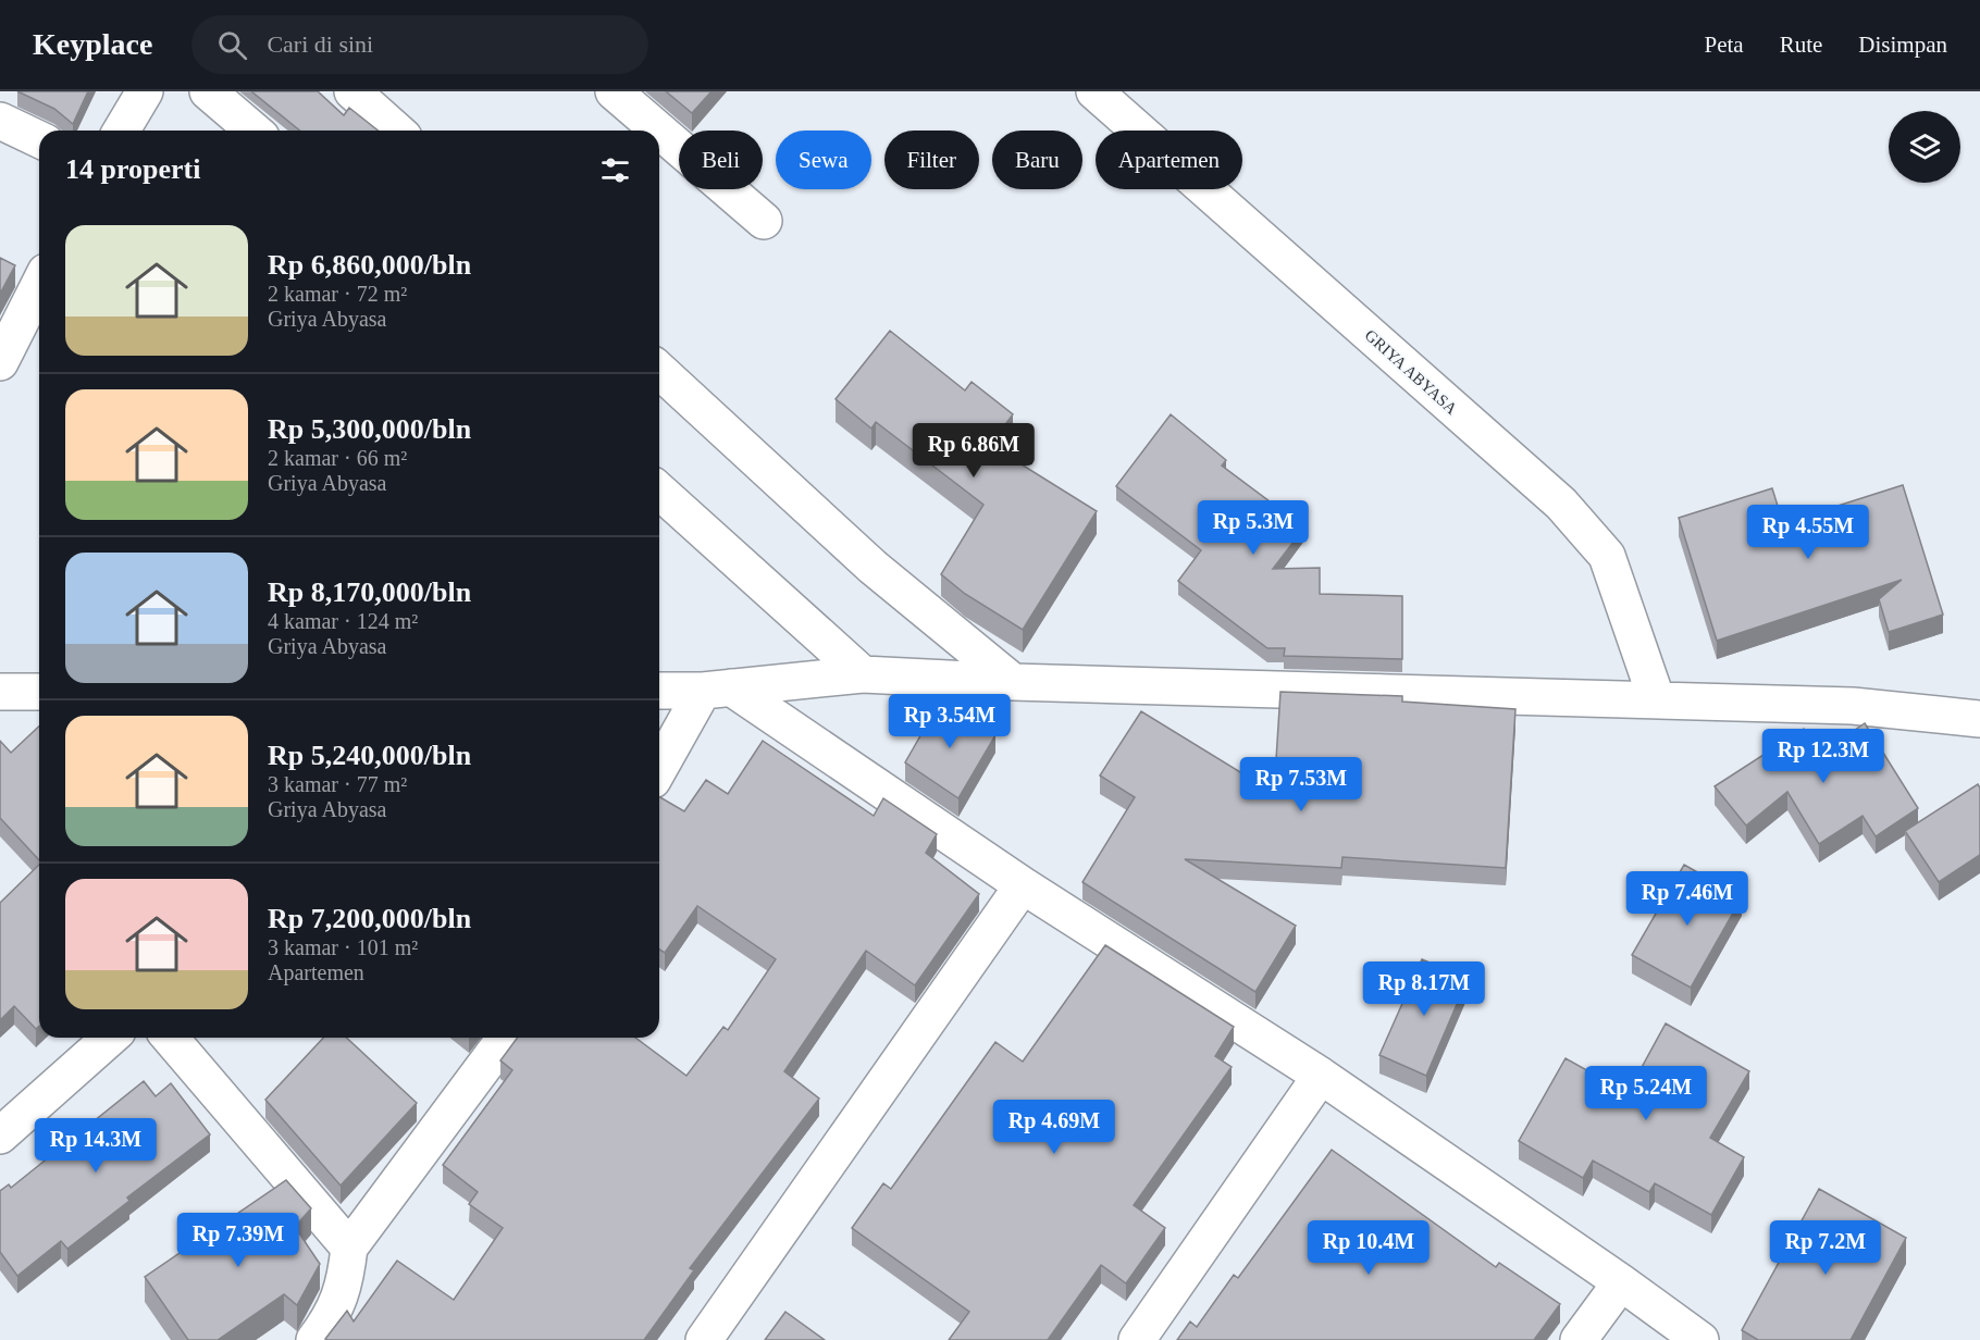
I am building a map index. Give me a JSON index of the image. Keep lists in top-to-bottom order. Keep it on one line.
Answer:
{"streets":{"street":["GRIYA ABYASA"]},"page":{"header":"Keyplace","search":"Cari di sini","nav":["Peta","Rute","Disimpan"],"chip":["Beli","Sewa","Filter","Baru","Apartemen"],"heading":"14 properti","list":[{"name":"Rp 6,860,000/bln","note":"2 kamar · 72 m² · Griya Abyasa"},{"name":"Rp 5,300,000/bln","note":"2 kamar · 66 m² · Griya Abyasa"},{"name":"Rp 8,170,000/bln","note":"4 kamar · 124 m² · Griya Abyasa"},{"name":"Rp 5,240,000/bln","note":"3 kamar · 77 m² · Griya Abyasa"},{"name":"Rp 7,200,000/bln","note":"3 kamar · 101 m² · Apartemen"}],"price":["Rp 6.86M","Rp 5.3M","Rp 4.55M","Rp 3.54M","Rp 12.3M","Rp 7.53M","Rp 7.46M","Rp 8.17M","Rp 5.24M","Rp 4.69M","Rp 14.3M","Rp 7.39M","Rp 10.4M","Rp 7.2M"]}}
